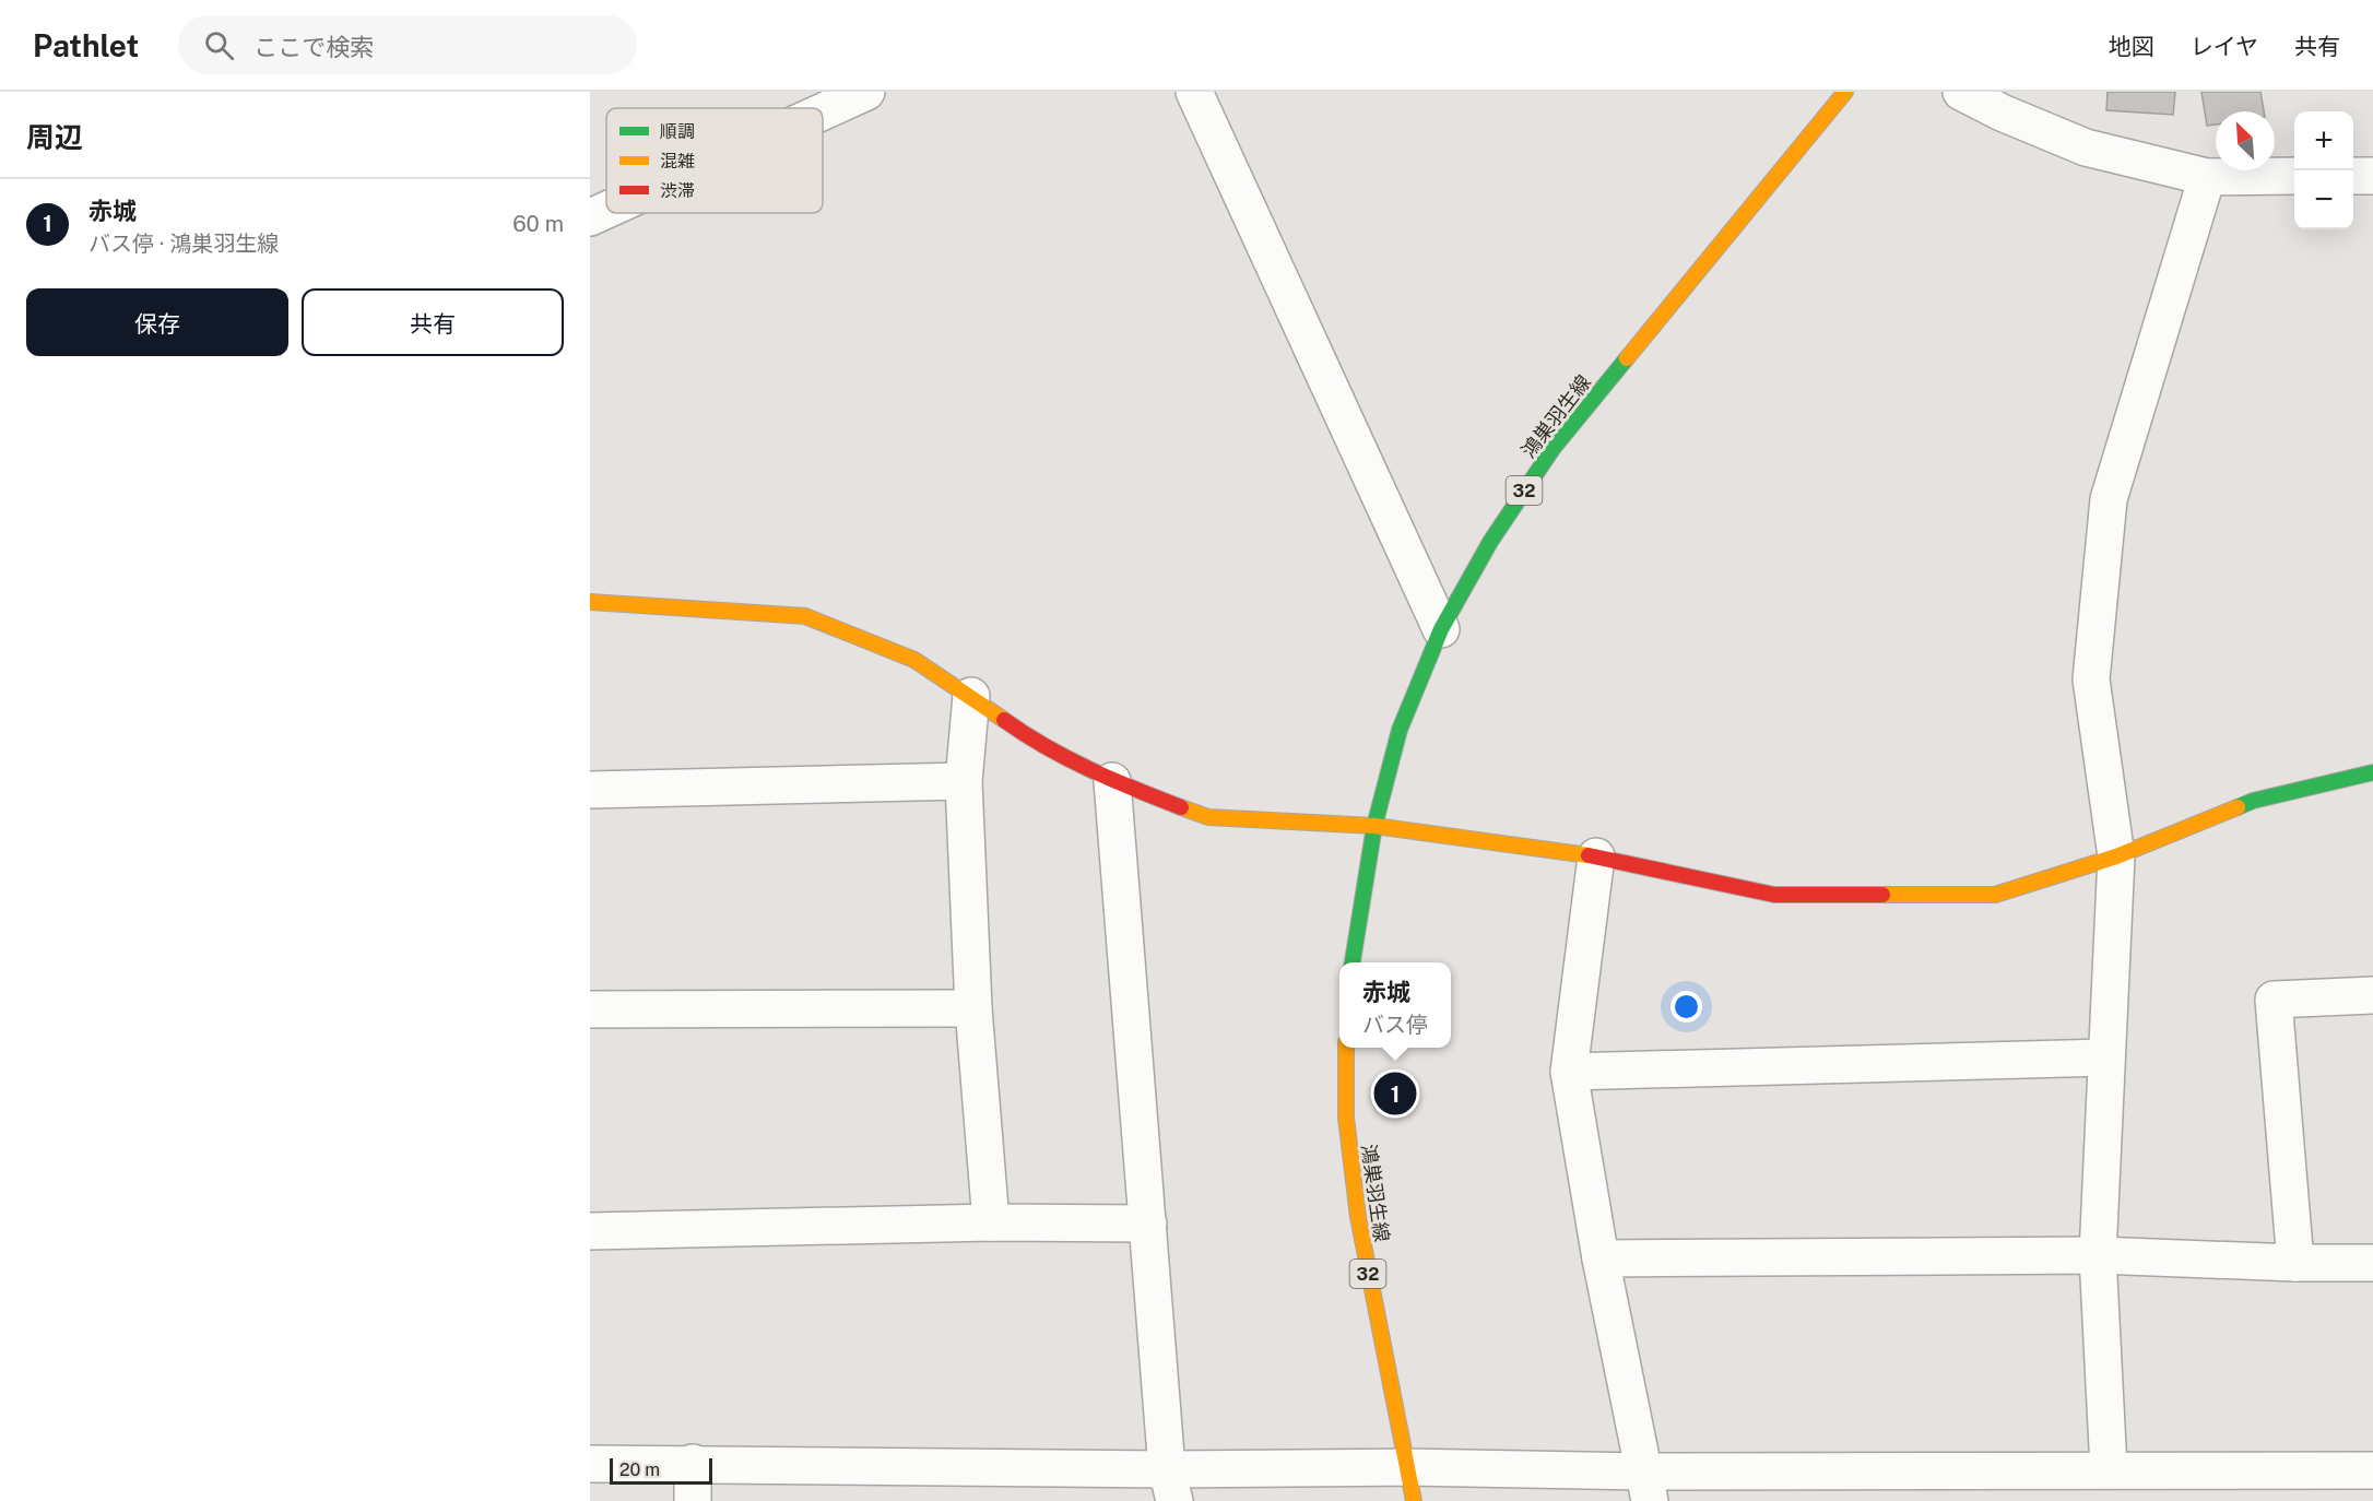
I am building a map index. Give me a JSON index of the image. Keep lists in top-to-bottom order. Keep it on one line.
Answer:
{"streets":{"street":["鴻巣羽生線","32"]},"legend":["順調","混雑","渋滞"],"scale_bar":"20 m","north":"top left","page":{"header":"Pathlet","search":"ここで検索","nav":["地図","レイヤ","共有"],"heading":"周辺","map_buttons":["+","−"],"list":[{"mark":"1","name":"赤城","note":"バス停 · 鴻巣羽生線","value":"60 m"}],"buttons":["保存","共有"],"popup":["赤城","バス停"],"pins":"1","scale":"20 m"}}
